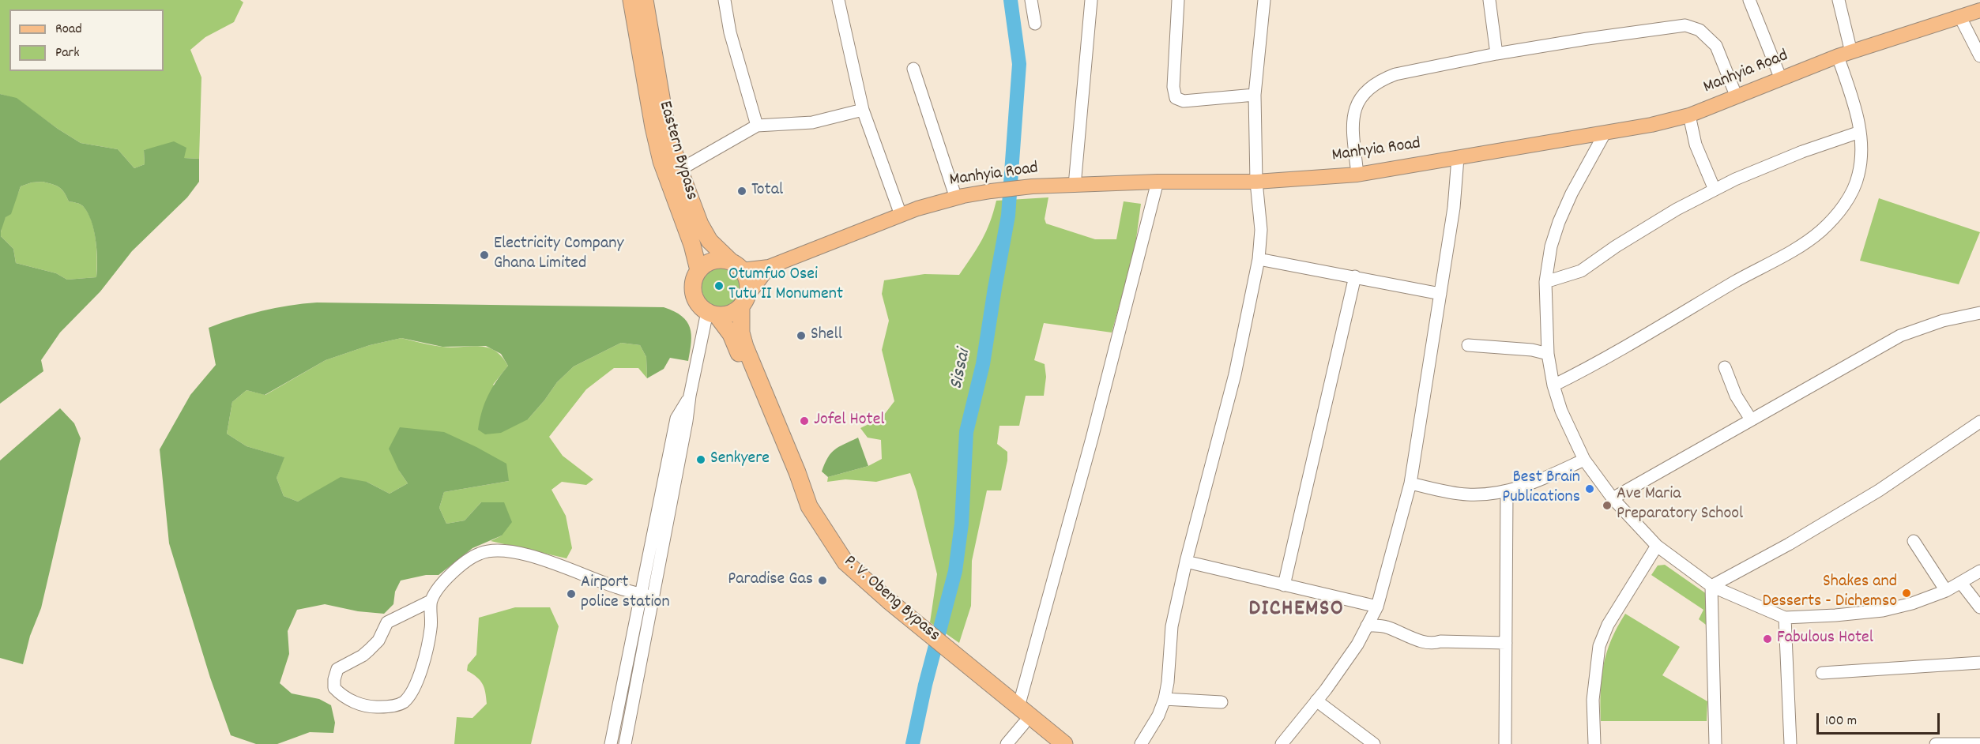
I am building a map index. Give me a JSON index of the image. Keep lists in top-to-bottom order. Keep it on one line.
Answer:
{"streets":{"highway":["Eastern Bypass","P. V. Obeng Bypass"],"main road":["Manhyia Road"]},"crossings":[["Manhyia Road","Eastern Bypass"],["Manhyia Road","P. V. Obeng Bypass"],["Eastern Bypass","P. V. Obeng Bypass"]],"districts":["DICHEMSO"],"water":["Sissai"],"places":["Total","Electricity Company Ghana Limited","Otumfuo Osei Tutu II Monument","Shell","Jofel Hotel","Senkyere","Best Brain Publications","Ave Maria Preparatory School","Paradise Gas","Shakes and Desserts - Dichemso","Airport police station","Fabulous Hotel"],"legend":["Road","Park"],"scale_bar":"100 m"}
